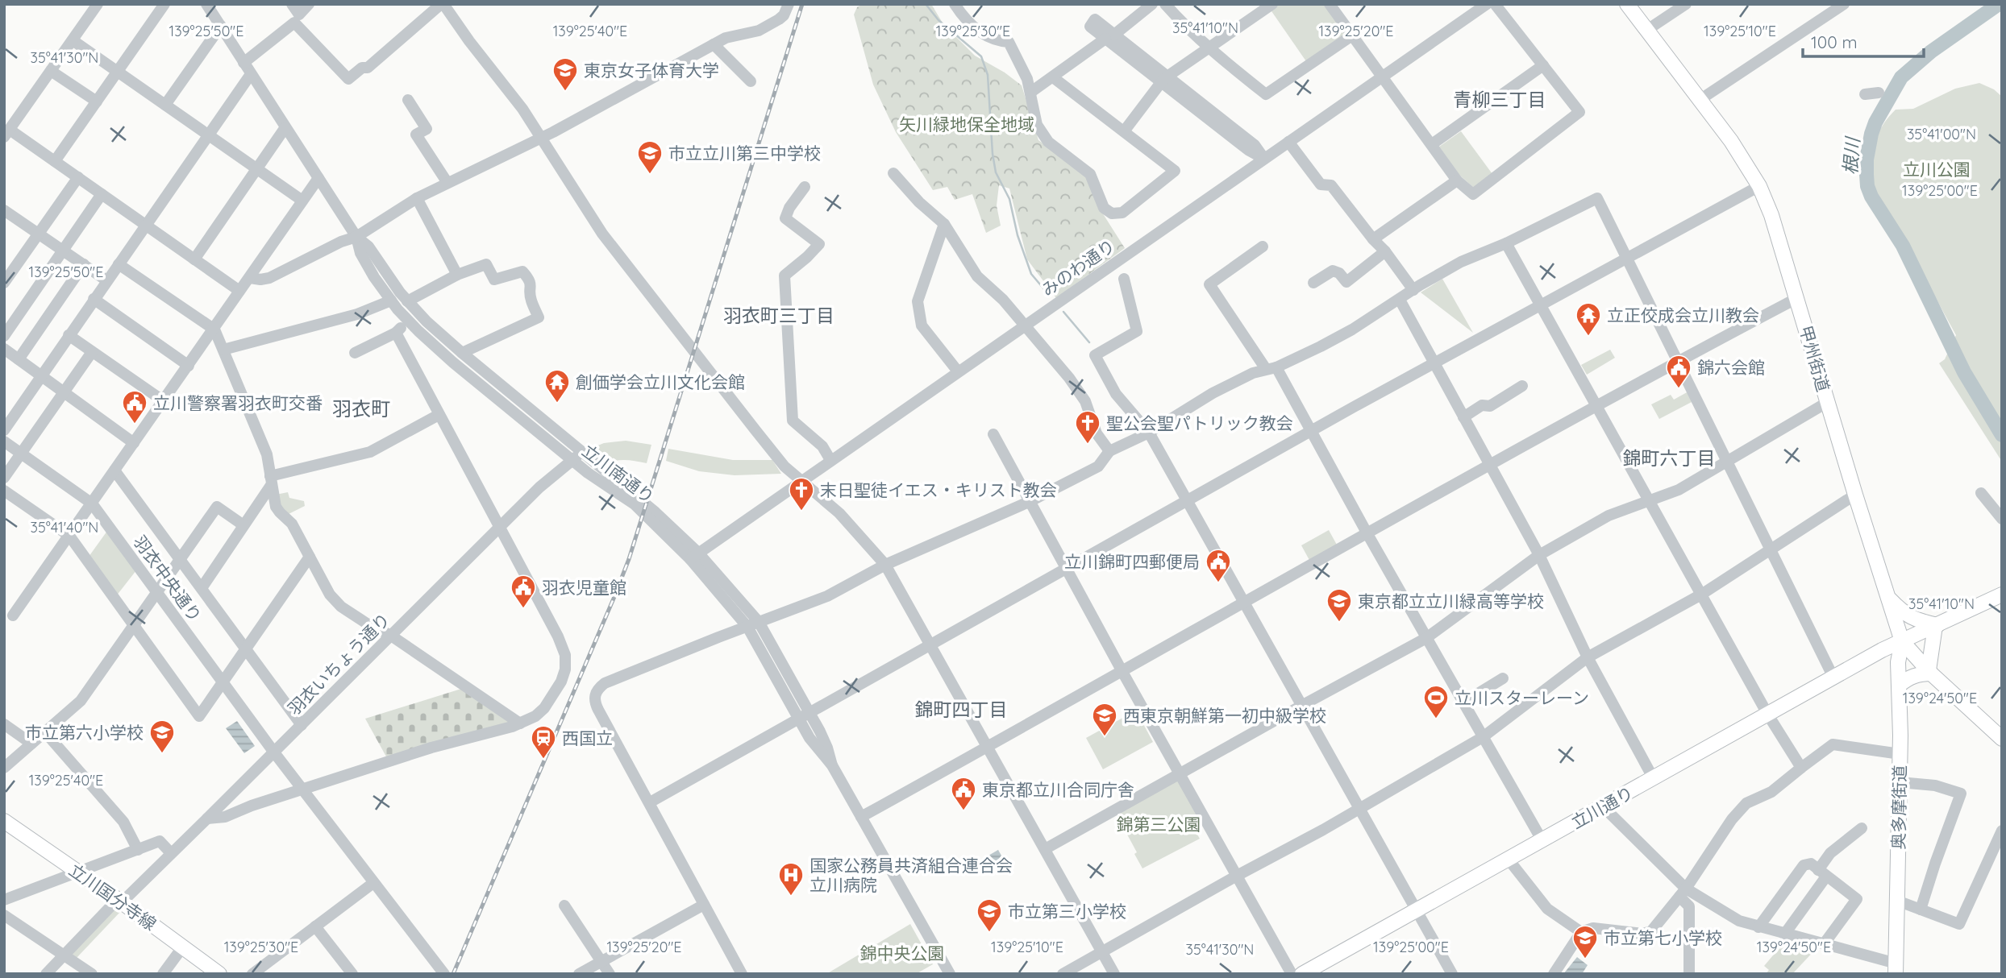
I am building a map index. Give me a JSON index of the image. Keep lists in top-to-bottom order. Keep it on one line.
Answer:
{"streets":{"main road":["甲州街道","立川通り","奥多摩街道","立川国分寺線"],"street":["みのわ通り","立川南通り","羽衣中央通り","羽衣いちょう通り"]},"crossings":[["みのわ通り","立川南通り"],["甲州街道","立川通り"],["甲州街道","奥多摩街道"],["立川南通り","羽衣いちょう通り"],["羽衣中央通り","羽衣いちょう通り"],["羽衣いちょう通り","立川国分寺線"],["立川通り","奥多摩街道"]],"districts":["青柳三丁目","羽衣町三丁目","羽衣町","錦町六丁目","錦町四丁目"],"water":["根川"],"parks":["矢川緑地保全地域","立川公園","錦第三公園","錦中央公園"],"places":{"school or university":["東京女子体育大学","市立立川第三中学校","東京都立立川緑高等学校","西東京朝鮮第一初中級学校","市立第六小学校","市立第三小学校","市立第七小学校"],"temple":["立正佼成会立川教会","創価学会立川文化会館"],"public building":["錦六会館","立川警察署羽衣町交番","立川錦町四郵便局","羽衣児童館","東京都立川合同庁舎"],"church":["聖公会聖パトリック教会","末日聖徒イエス・キリスト教会"],"sports":["立川スターレーン"],"station":["西国立"],"hospital":["国家公務員共済組合連合会 立川病院"]},"scale_bar":"100 m","coordinates":["35°41'10\"N","139°25'50\"E","139°25'40\"E","139°25'30\"E","139°25'20\"E","139°25'10\"E","35°41'30\"N","35°41'00\"N","139°25'00\"E","35°41'40\"N","139°24'50\"E"]}
